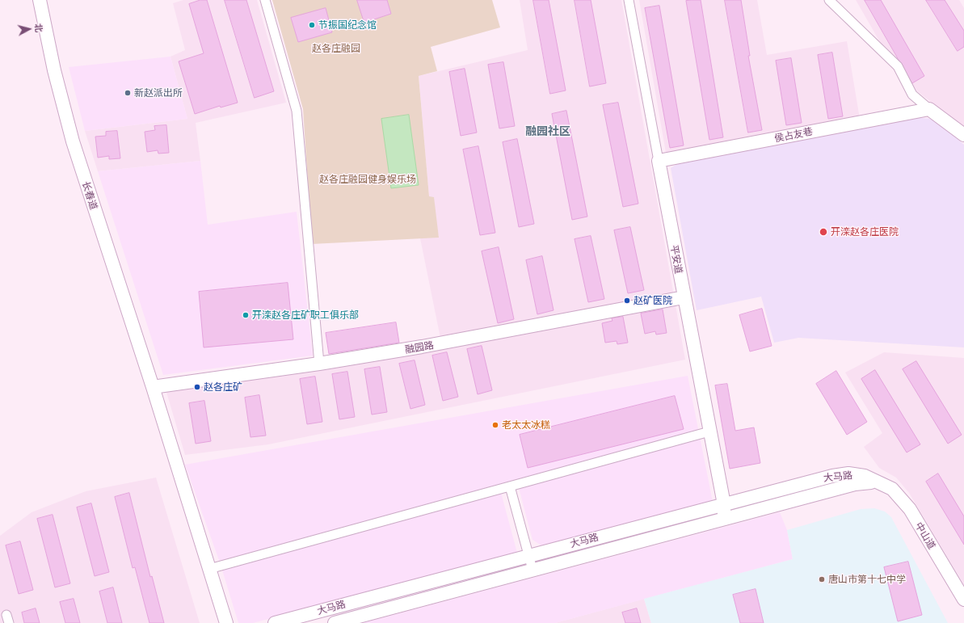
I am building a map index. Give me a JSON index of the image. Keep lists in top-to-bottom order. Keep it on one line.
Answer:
{"streets":{"street":["侯占友巷","长春道","平安道","融园路","大马路","中山道"]},"crossings":[["侯占友巷","平安道"],["长春道","融园路"],["平安道","融园路"],["平安道","大马路"],["大马路","中山道"]],"districts":["融园社区"],"parks":["赵各庄融园","赵各庄融园健身娱乐场"],"places":["节振国纪念馆","新赵派出所","开滦赵各庄医院","赵矿医院","开滦赵各庄矿职工俱乐部","赵各庄矿","老太太冰糕","唐山市第十七中学"],"north":"right"}
